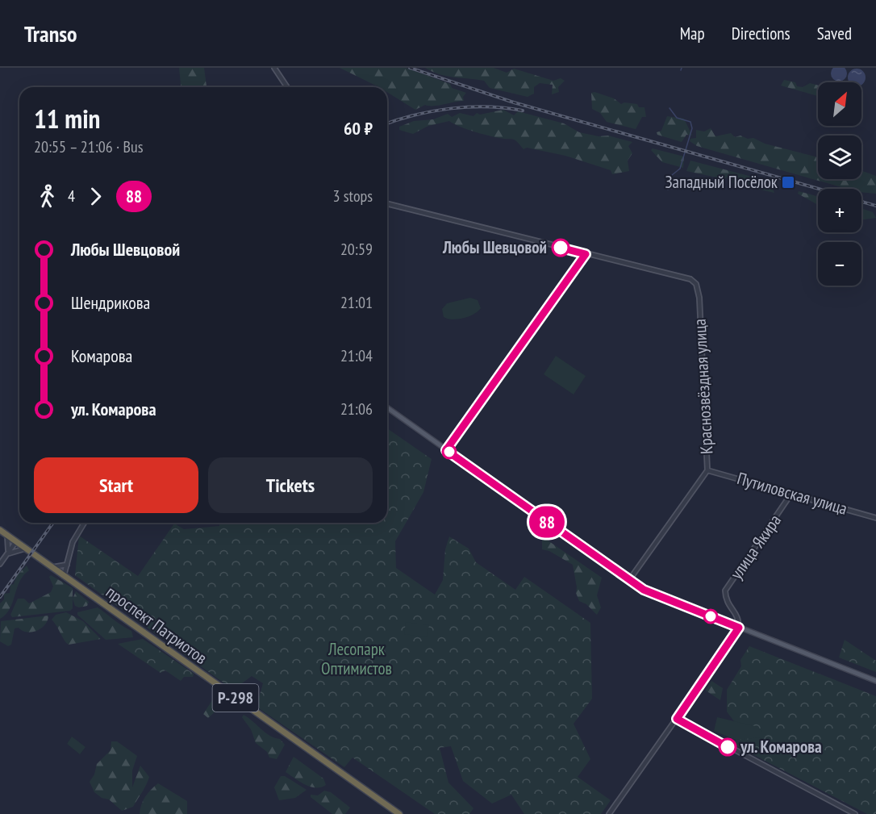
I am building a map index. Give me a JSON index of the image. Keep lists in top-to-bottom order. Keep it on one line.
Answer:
{"streets":{"highway":["проспект Патриотов","Р-298"],"street":["Краснозвёздная улица","Путиловская улица","улица Якира"]},"crossings":[["Краснозвёздная улица","Путиловская улица"],["Путиловская улица","улица Якира"],["проспект Патриотов","Р-298"]],"parks":["Лесопарк Оптимистов"],"places":{"transit":["Западный Посёлок"],"other":["Любы Шевцовой","ул. Комарова"]},"lines":["bus line 88"],"north":"top right","page":{"header":"Transo","nav":["Map","Directions","Saved"],"on_map":"88","map_buttons":["+","−"],"heading":["11 min","20:55 – 21:06 · Bus","60 ₽"],"legs":["4","88","3 stops"],"list":[{"name":"Любы Шевцовой","value":"20:59"},{"name":"Шендрикова","value":"21:01"},{"name":"Комарова","value":"21:04"},{"name":"ул. Комарова","value":"21:06"}],"buttons":["Start","Tickets"]}}
